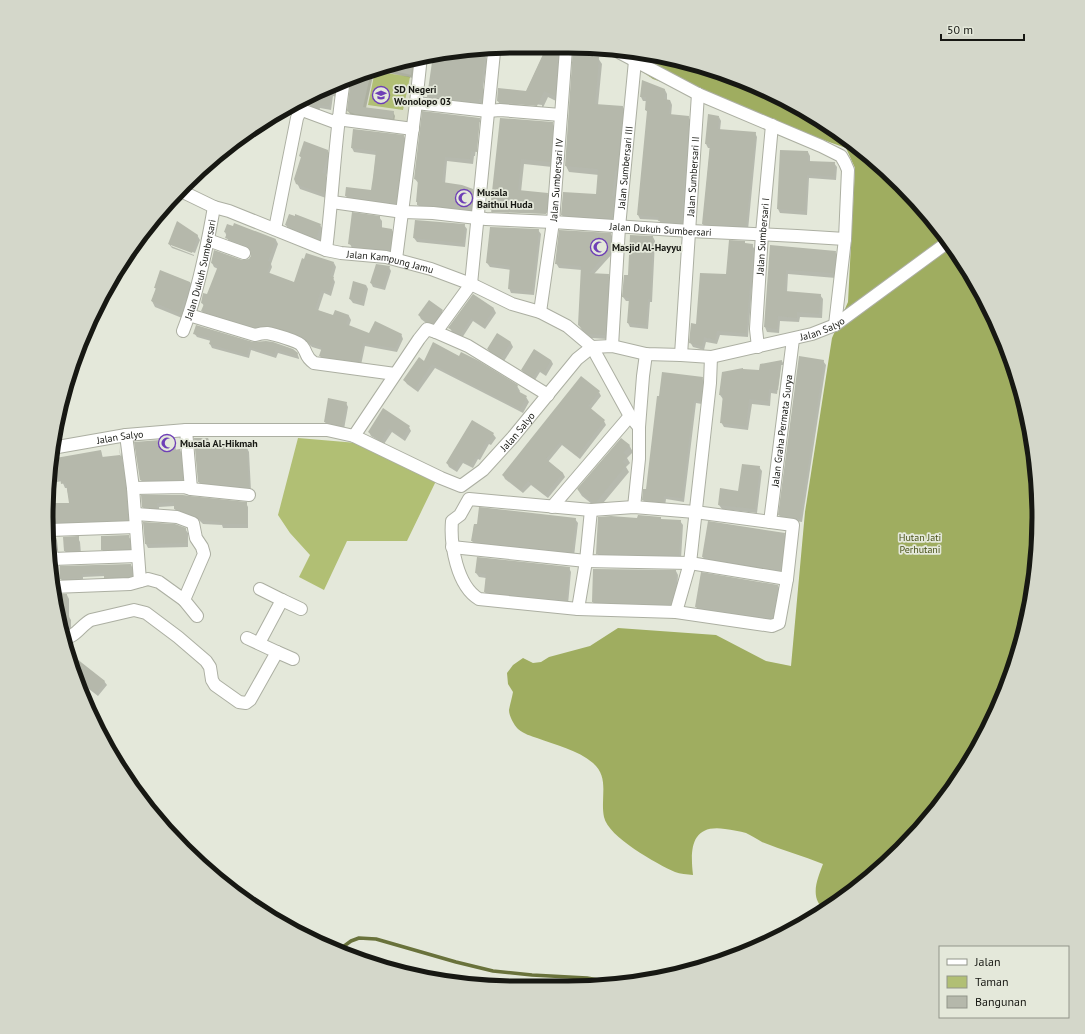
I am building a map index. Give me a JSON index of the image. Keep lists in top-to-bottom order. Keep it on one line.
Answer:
{"streets":{"street":["Jalan Sumbersari III","Jalan Sumbersari II","Jalan Sumbersari IV","Jalan Dukuh Sumbersari","Jalan Sumbersari I","Jalan Kampung Jamu","Jalan Salyo","Jalan Graha Permata Surya"]},"crossings":[["Jalan Sumbersari III","Jalan Dukuh Sumbersari"],["Jalan Sumbersari III","Jalan Salyo"],["Jalan Sumbersari II","Jalan Dukuh Sumbersari"],["Jalan Sumbersari II","Jalan Salyo"],["Jalan Sumbersari IV","Jalan Dukuh Sumbersari"],["Jalan Sumbersari IV","Jalan Kampung Jamu"],["Jalan Dukuh Sumbersari","Jalan Sumbersari I"],["Jalan Dukuh Sumbersari","Jalan Kampung Jamu"],["Jalan Sumbersari I","Jalan Salyo"],["Jalan Kampung Jamu","Jalan Salyo"],["Jalan Salyo","Jalan Graha Permata Surya"]],"parks":["Hutan Jati Perhutani"],"places":{"school or university":["SD Negeri Wonolopo 03"],"mosque":["Musala Baithul Huda","Masjid Al-Hayyu","Musala Al-Hikmah"]},"legend":["Jalan","Taman","Bangunan"],"scale_bar":"50 m"}
